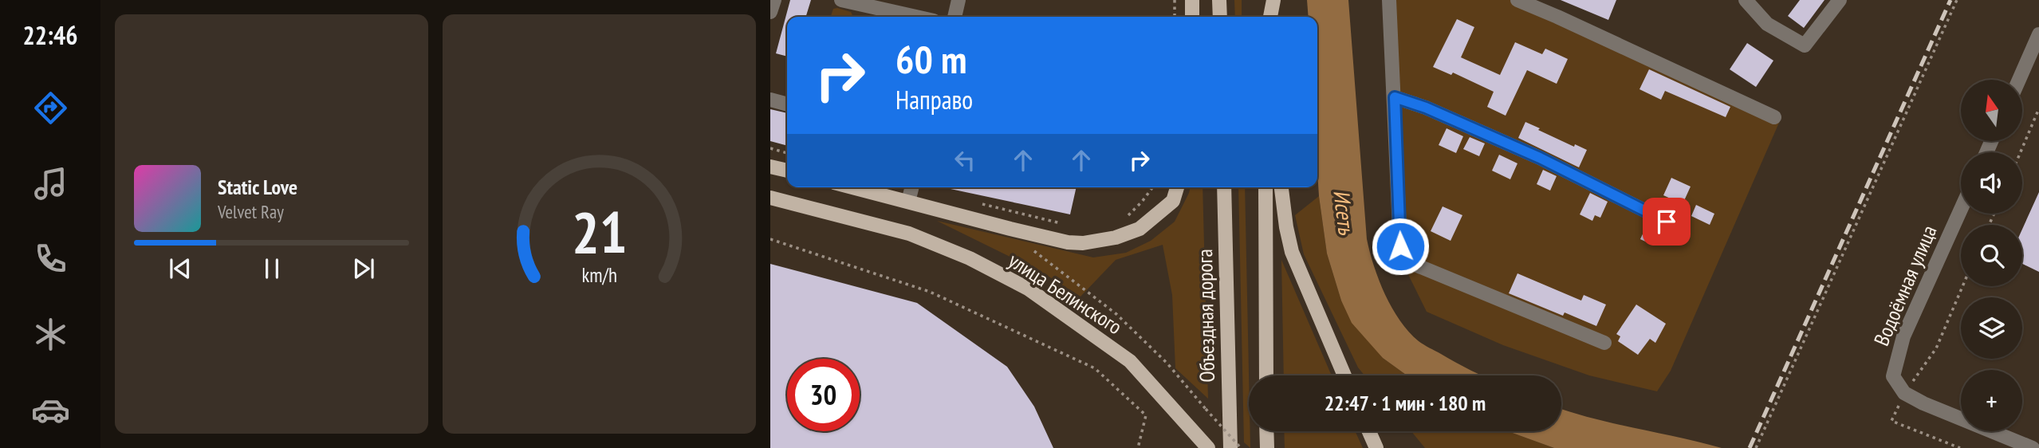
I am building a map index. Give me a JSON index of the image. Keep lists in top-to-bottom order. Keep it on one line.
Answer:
{"streets":{"main road":["улица Белинского","Объездная дорога"],"street":["Водоёмная улица"]},"water":["Исеть"],"north":"top","page":{"tabs":"22:46","turn":["60 m","Направо"],"map_buttons":"+","song":["Static Love","Velvet Ray"],"limit":"30","trip":"22:47 · 1 мин · 180 m","gauge":["21","km/h"]}}
